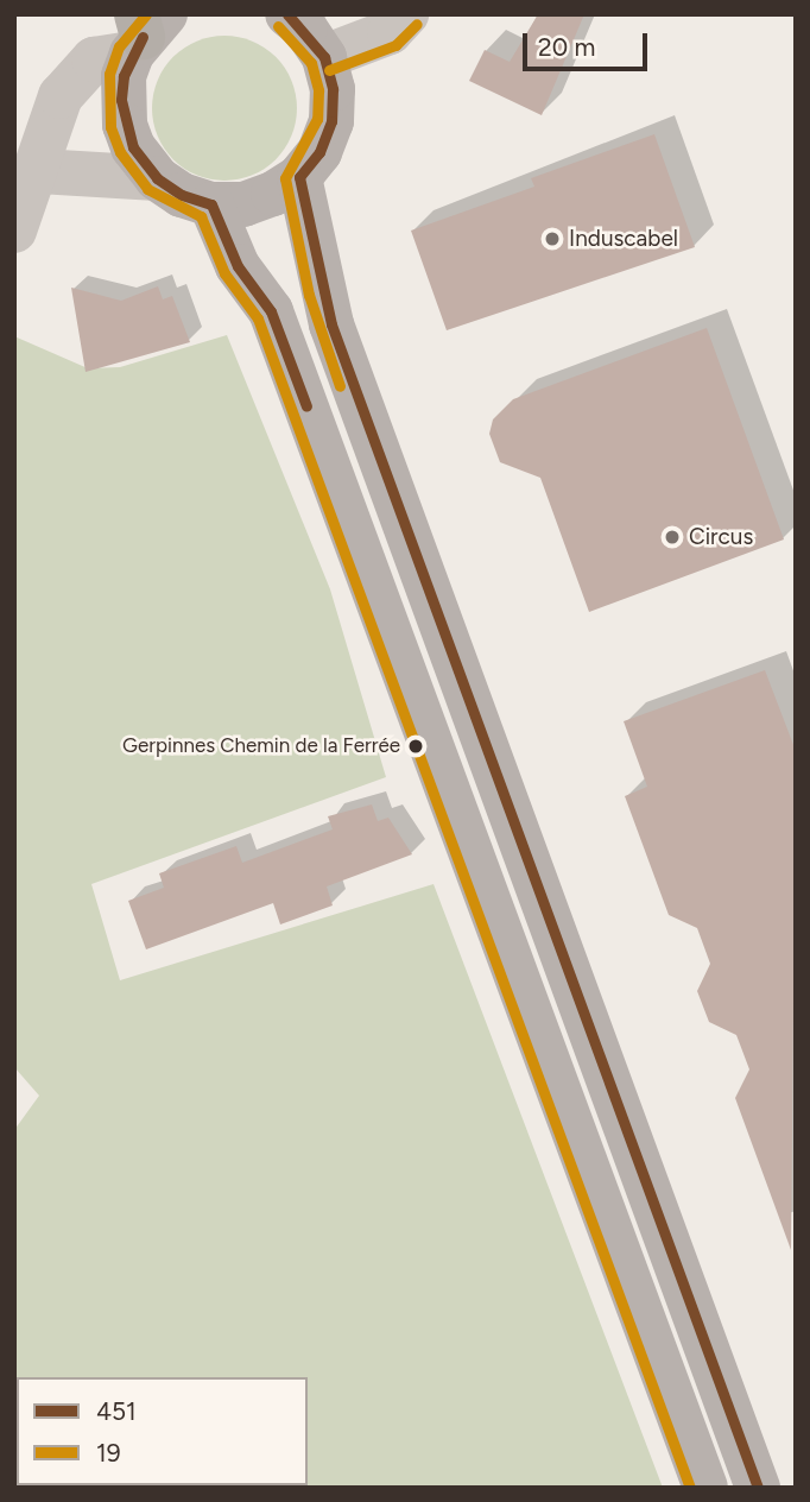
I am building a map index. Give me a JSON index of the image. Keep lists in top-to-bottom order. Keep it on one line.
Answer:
{"places":["Induscabel","Circus","Gerpinnes Chemin de la Ferrée"],"lines":["transit line 451","transit line 19"],"legend":["451","19"],"scale_bar":"20 m"}
